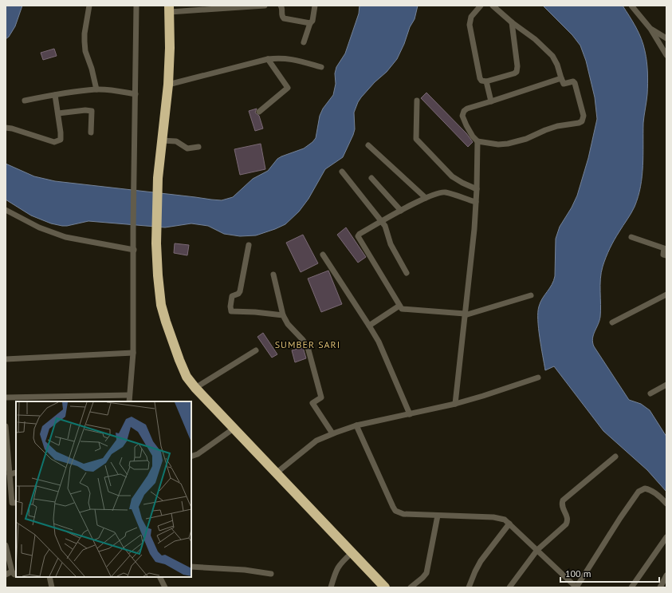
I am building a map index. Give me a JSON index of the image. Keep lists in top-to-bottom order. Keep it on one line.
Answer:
{"districts":["SUMBER SARI"],"scale_bar":"100 m"}
